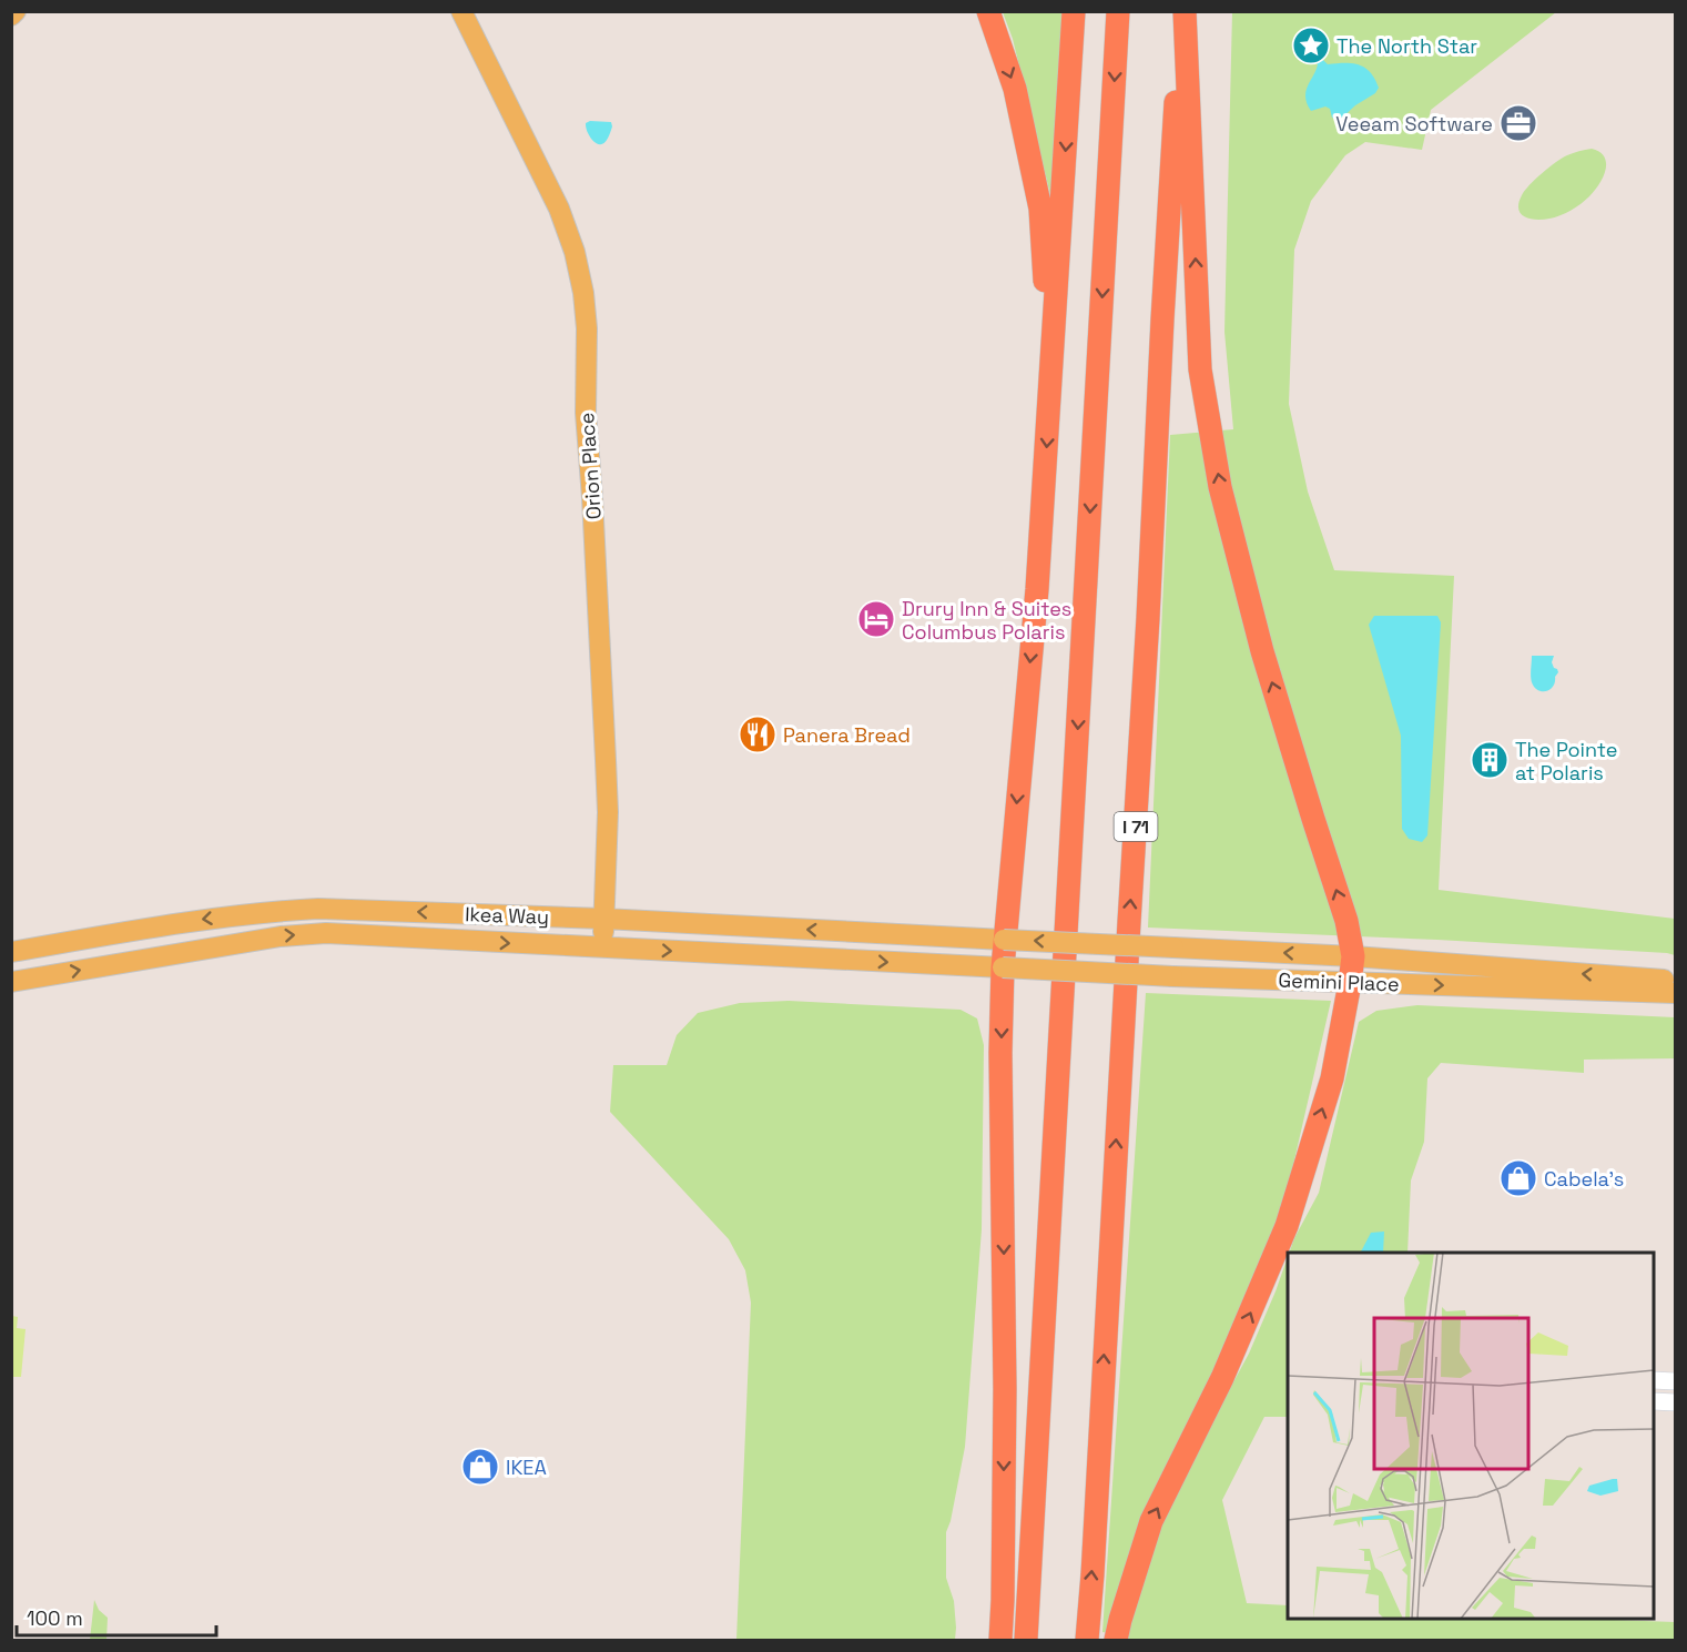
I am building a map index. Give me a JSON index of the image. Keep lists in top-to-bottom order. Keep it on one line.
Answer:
{"streets":{"highway":["I 71"],"main road":["Orion Place","Ikea Way","Gemini Place"]},"crossings":[["Orion Place","Ikea Way"],["Ikea Way","Gemini Place"]],"places":{"place":["The North Star"],"office":["Veeam Software"],"hotel":["Drury Inn & Suites Columbus Polaris"],"restaurant":["Panera Bread"],"building":["The Pointe at Polaris"],"shop":["Cabela's","IKEA"]},"scale_bar":"100 m"}
